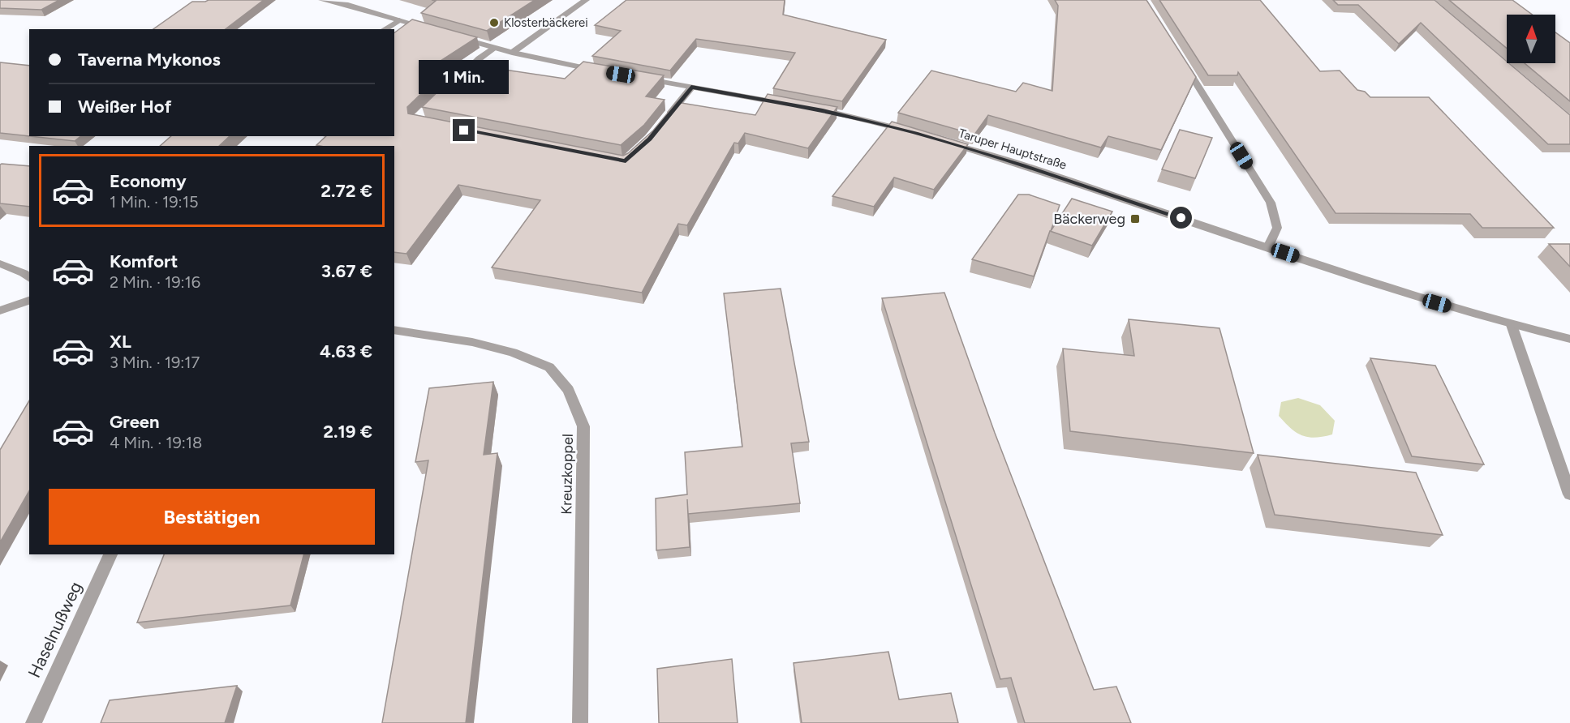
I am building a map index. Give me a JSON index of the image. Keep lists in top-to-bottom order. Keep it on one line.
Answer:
{"streets":{"street":["Taruper Hauptstraße","Kreuzkoppel","Haselnußweg"]},"places":{"other":["Klosterbäckerei"],"transit":["Bäckerweg"]},"north":"top","page":{"banner":["Taverna Mykonos","Weißer Hof"],"bubble":"1 Min.","list":[{"name":"Economy","note":"1 Min. · 19:15","value":"2.72 €"},{"name":"Komfort","note":"2 Min. · 19:16","value":"3.67 €"},{"name":"XL","note":"3 Min. · 19:17","value":"4.63 €"},{"name":"Green","note":"4 Min. · 19:18","value":"2.19 €"}],"buttons":"Bestätigen"}}
